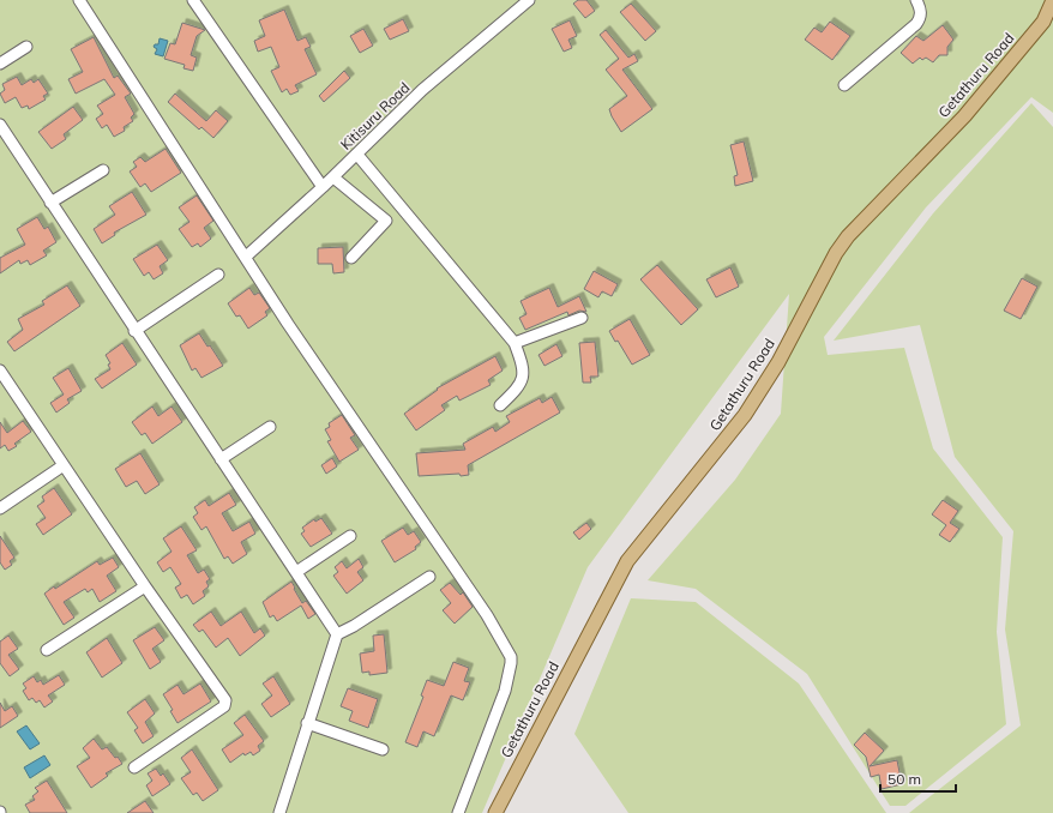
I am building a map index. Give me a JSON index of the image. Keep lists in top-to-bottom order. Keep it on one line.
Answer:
{"streets":{"main road":["Getathuru Road"],"street":["Kitisuru Road"]},"scale_bar":"50 m"}
